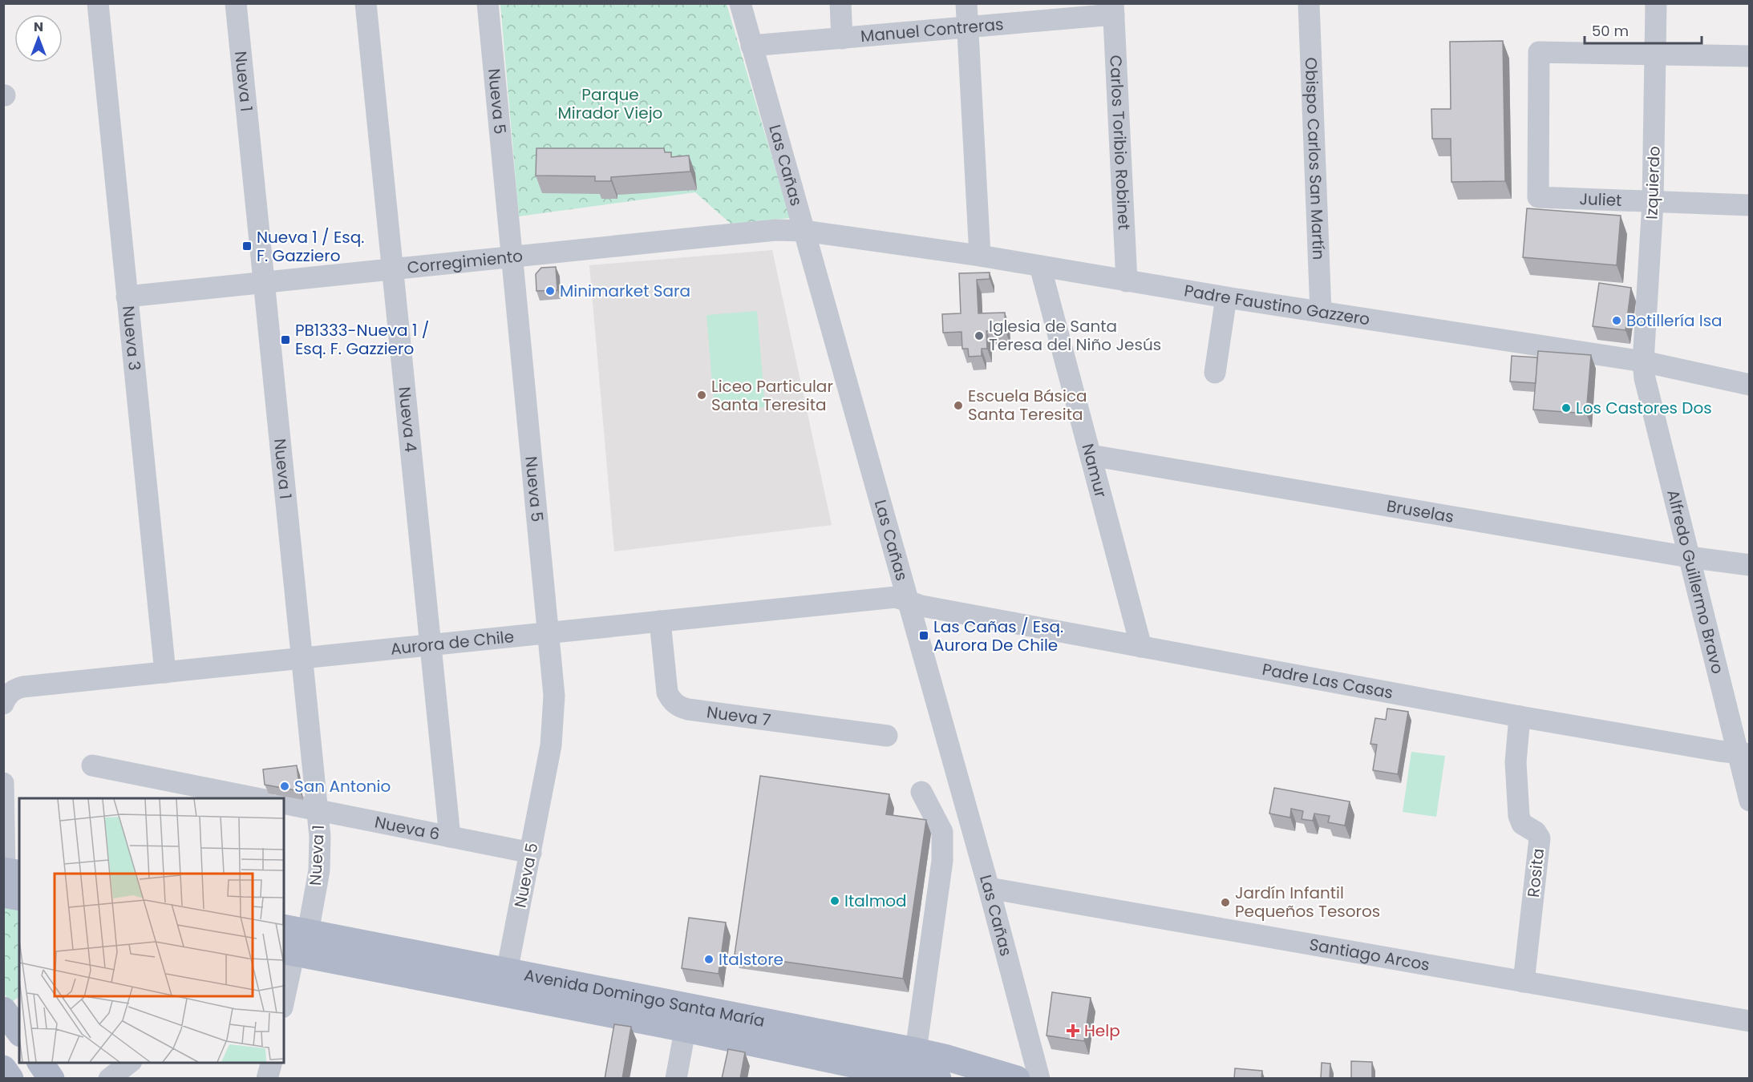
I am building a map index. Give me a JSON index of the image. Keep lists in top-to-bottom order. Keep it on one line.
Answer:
{"streets":{"main road":["Avenida Domingo Santa María"],"street":["Manuel Contreras","Nueva 1","Nueva 5","Carlos Toribio Robinet","Obispo Carlos San Martín","Las Cañas","Izquierdo","Juliet","Corregimiento","Padre Faustino Gazzero","Nueva 3","Nueva 4","Namur","Bruselas","Alfredo Guillermo Bravo","Aurora de Chile","Padre Las Casas","Nueva 7","Nueva 6","Rosita","Santiago Arcos"]},"crossings":[["Manuel Contreras","Carlos Toribio Robinet"],["Manuel Contreras","Las Cañas"],["Nueva 1","Corregimiento"],["Nueva 1","Aurora de Chile"],["Nueva 1","Nueva 6"],["Nueva 1","Avenida Domingo Santa María"],["Nueva 5","Corregimiento"],["Nueva 5","Aurora de Chile"],["Nueva 5","Nueva 6"],["Nueva 5","Avenida Domingo Santa María"],["Carlos Toribio Robinet","Padre Faustino Gazzero"],["Obispo Carlos San Martín","Padre Faustino Gazzero"],["Las Cañas","Corregimiento"],["Las Cañas","Padre Faustino Gazzero"],["Las Cañas","Aurora de Chile"],["Las Cañas","Padre Las Casas"],["Las Cañas","Santiago Arcos"],["Izquierdo","Juliet"],["Izquierdo","Padre Faustino Gazzero"],["Izquierdo","Alfredo Guillermo Bravo"],["Corregimiento","Padre Faustino Gazzero"],["Corregimiento","Nueva 3"],["Corregimiento","Nueva 4"],["Padre Faustino Gazzero","Namur"],["Padre Faustino Gazzero","Alfredo Guillermo Bravo"],["Nueva 3","Aurora de Chile"],["Nueva 4","Aurora de Chile"],["Nueva 4","Nueva 6"],["Namur","Bruselas"],["Namur","Padre Las Casas"],["Bruselas","Alfredo Guillermo Bravo"],["Alfredo Guillermo Bravo","Padre Las Casas"],["Aurora de Chile","Padre Las Casas"],["Aurora de Chile","Nueva 7"],["Padre Las Casas","Rosita"],["Rosita","Santiago Arcos"]],"parks":["Parque Mirador Viejo"],"places":{"transit":["Nueva 1 / Esq. F. Gazziero","PB1333-Nueva 1 / Esq. F. Gazziero","Las Cañas / Esq. Aurora De Chile"],"other":["Minimarket Sara","Botillería Isa","Iglesia de Santa Teresa del Niño Jesús","Liceo Particular Santa Teresita","Escuela Básica Santa Teresita","Los Castores Dos","San Antonio","Italmod","Jardín Infantil Pequeños Tesoros","Italstore"],"health":["Help"]},"scale_bar":"50 m","north":"top"}
